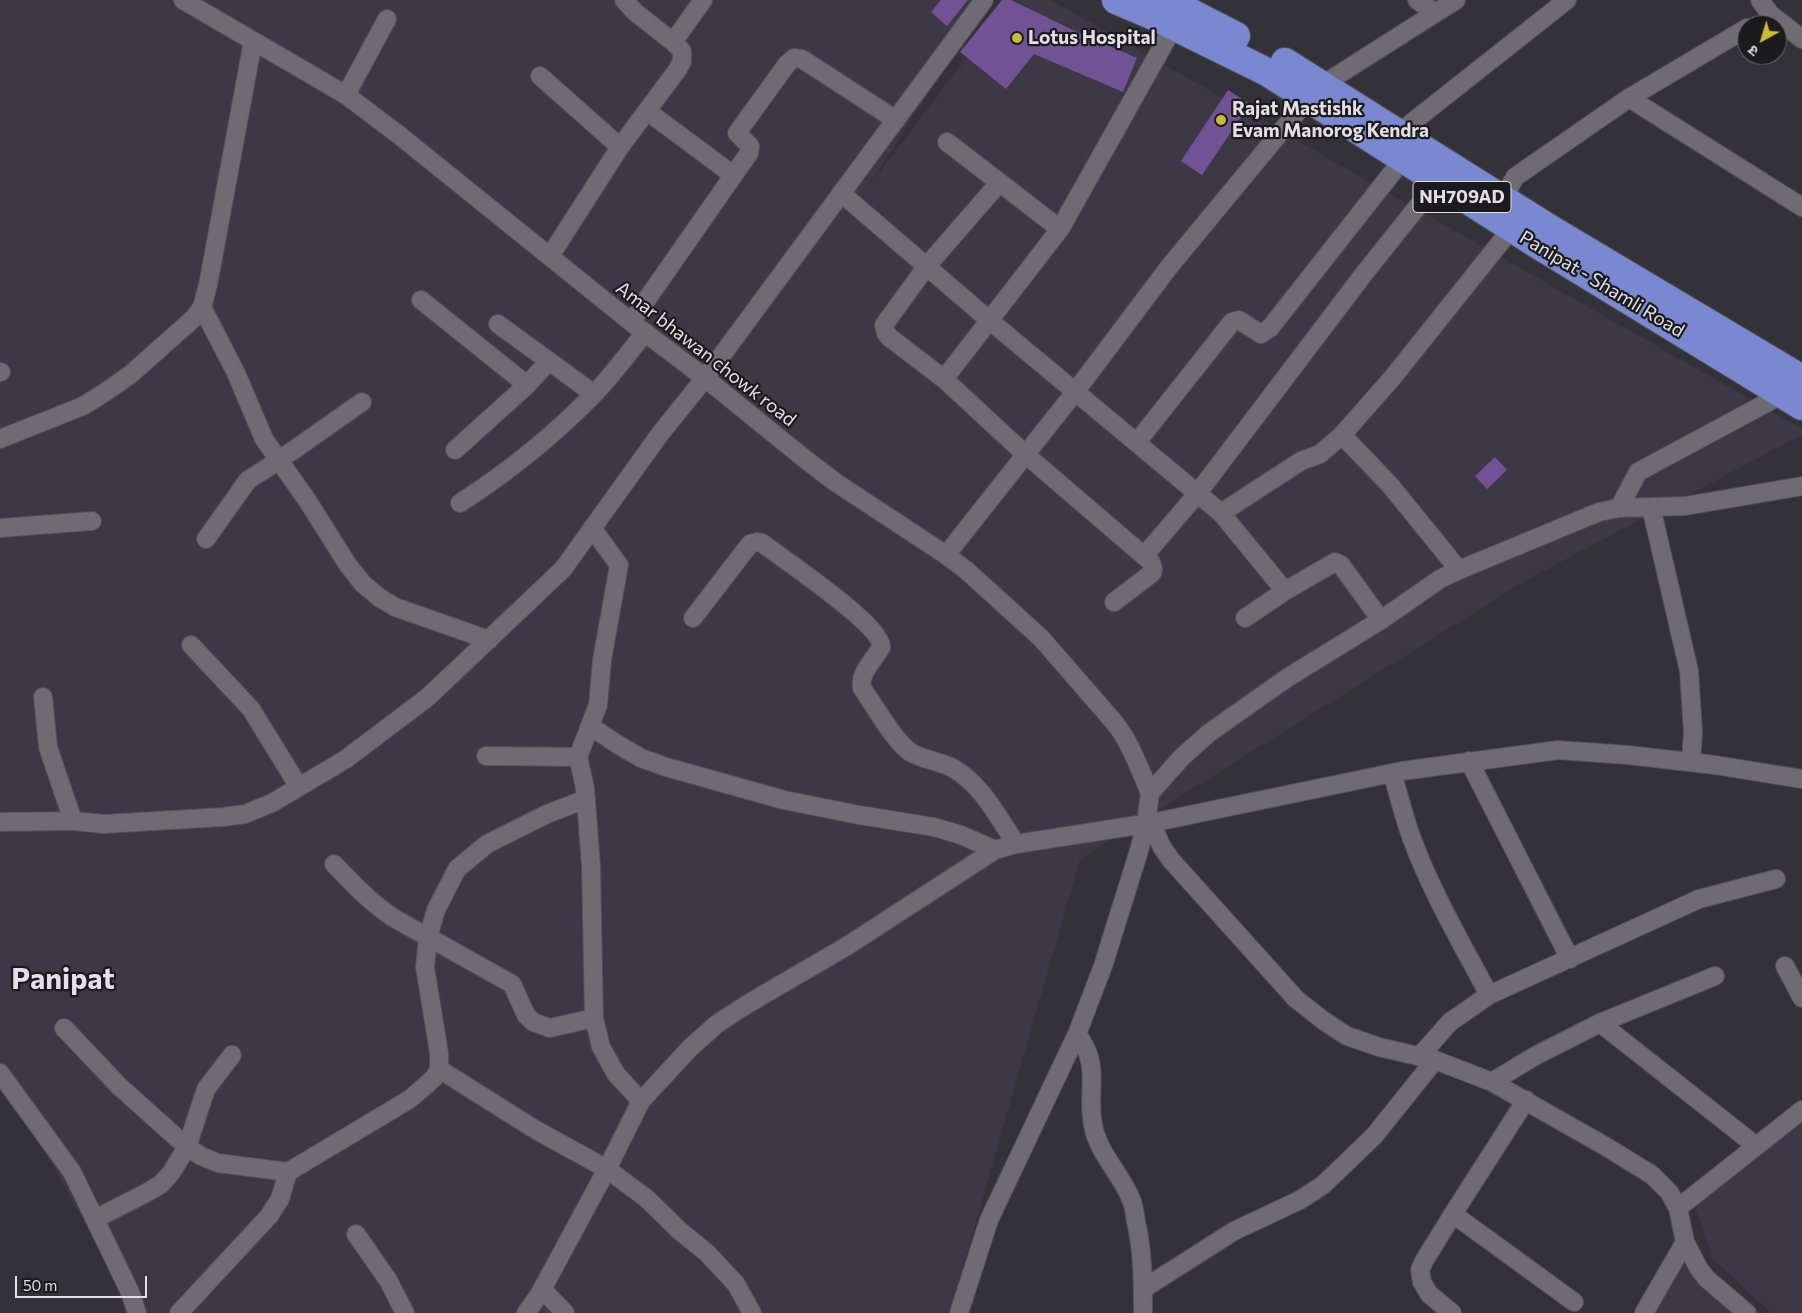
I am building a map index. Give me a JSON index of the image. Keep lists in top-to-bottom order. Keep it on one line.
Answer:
{"streets":{"highway":["NH709AD","Panipat - Shamli Road"],"street":["Amar bhawan chowk road"]},"districts":["Panipat"],"places":["Lotus Hospital","Rajat Mastishk Evam Manorog Kendra"],"scale_bar":"50 m","north":"bottom left"}
